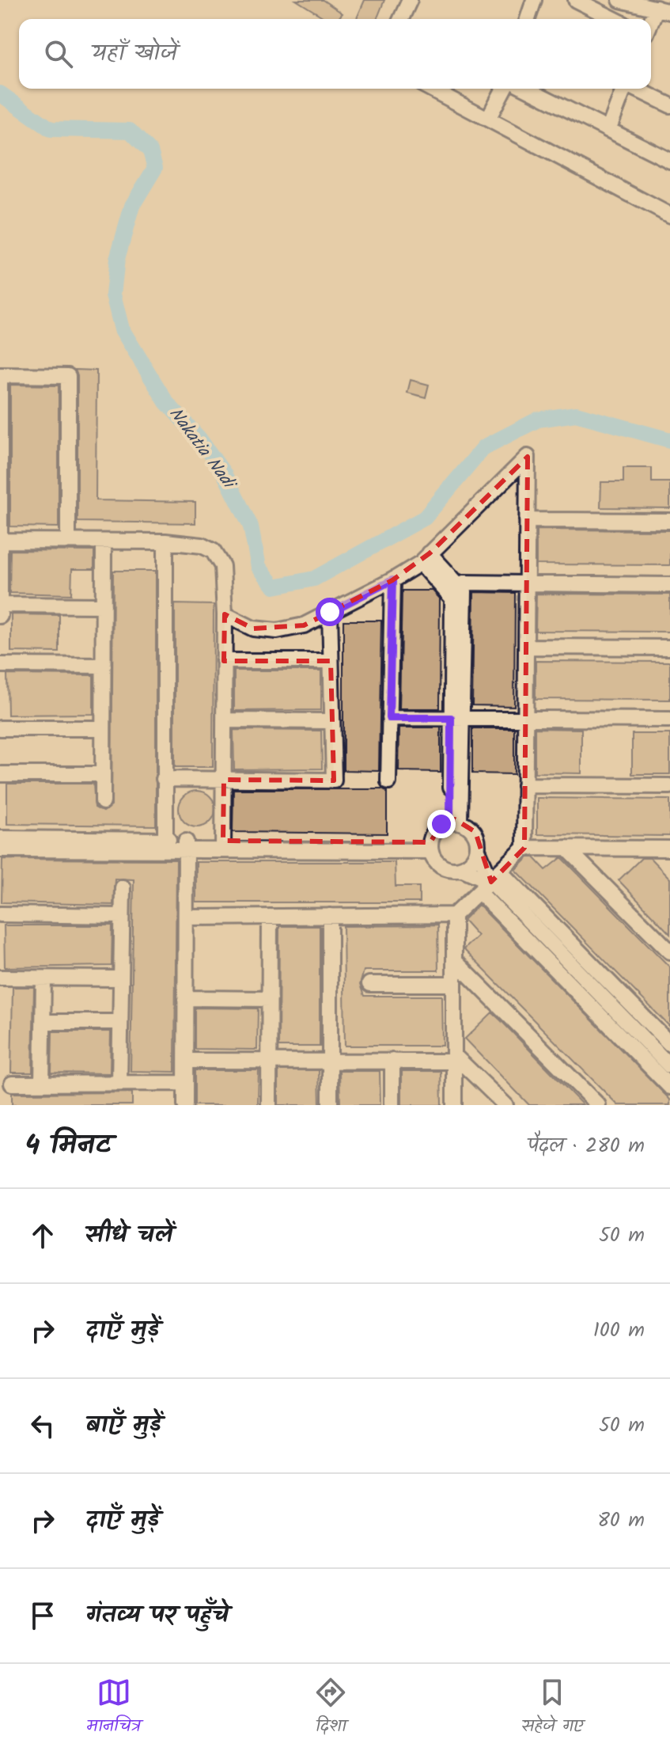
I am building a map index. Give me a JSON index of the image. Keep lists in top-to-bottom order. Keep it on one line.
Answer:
{"water":["Nakatia Nadi"],"page":{"search":"यहाँ खोजें","heading":["4 मिनट","पैदल · 280 m"],"list":[["सीधे चलें","50 m"],["दाएँ मुड़ें","100 m"],["बाएँ मुड़ें","50 m"],["दाएँ मुड़ें","80 m"],"गंतव्य पर पहुँचे"],"nav":["मानचित्र","दिशा","सहेजे गए"]}}
